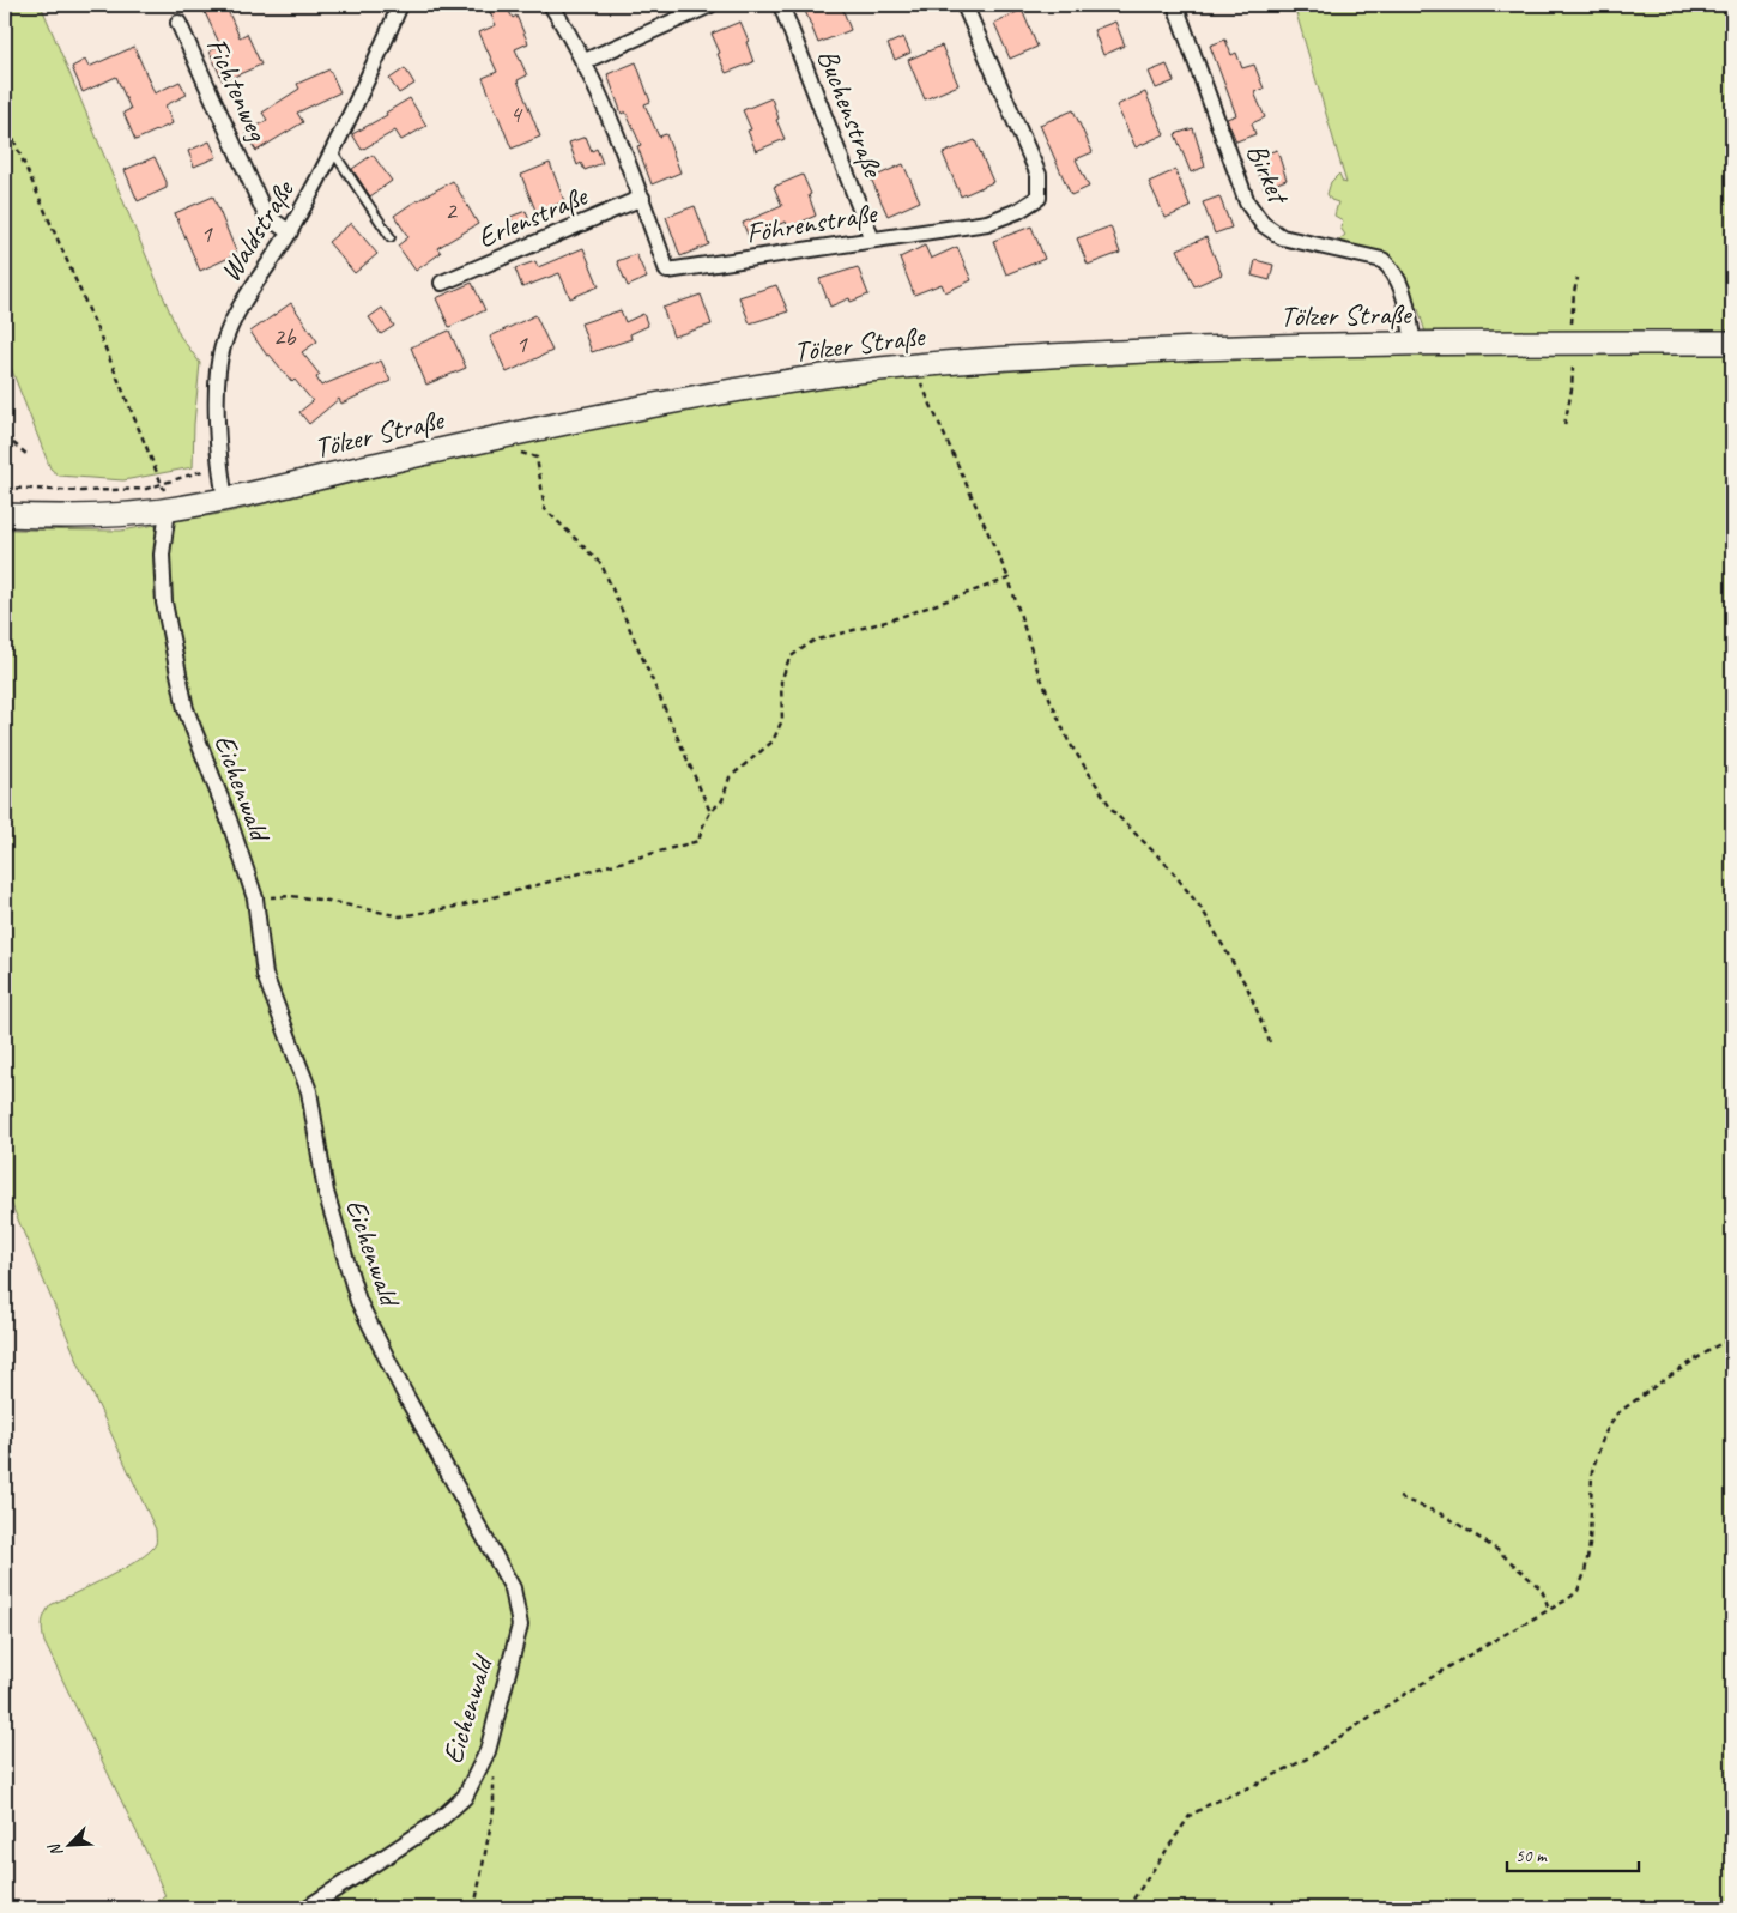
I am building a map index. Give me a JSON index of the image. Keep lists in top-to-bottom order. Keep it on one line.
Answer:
{"streets":{"main road":["Tölzer Straße"],"street":["Fichtenweg","Buchenstraße","Birket","Erlenstraße","Föhrenstraße","Waldstraße","Eichenwald"]},"crossings":[["Fichtenweg","Waldstraße"],["Buchenstraße","Föhrenstraße"],["Birket","Tölzer Straße"],["Erlenstraße","Föhrenstraße"],["Waldstraße","Tölzer Straße"],["Tölzer Straße","Eichenwald"]],"house_numbers":["4","2","1","2b","1"],"scale_bar":"50 m","north":"bottom left"}
